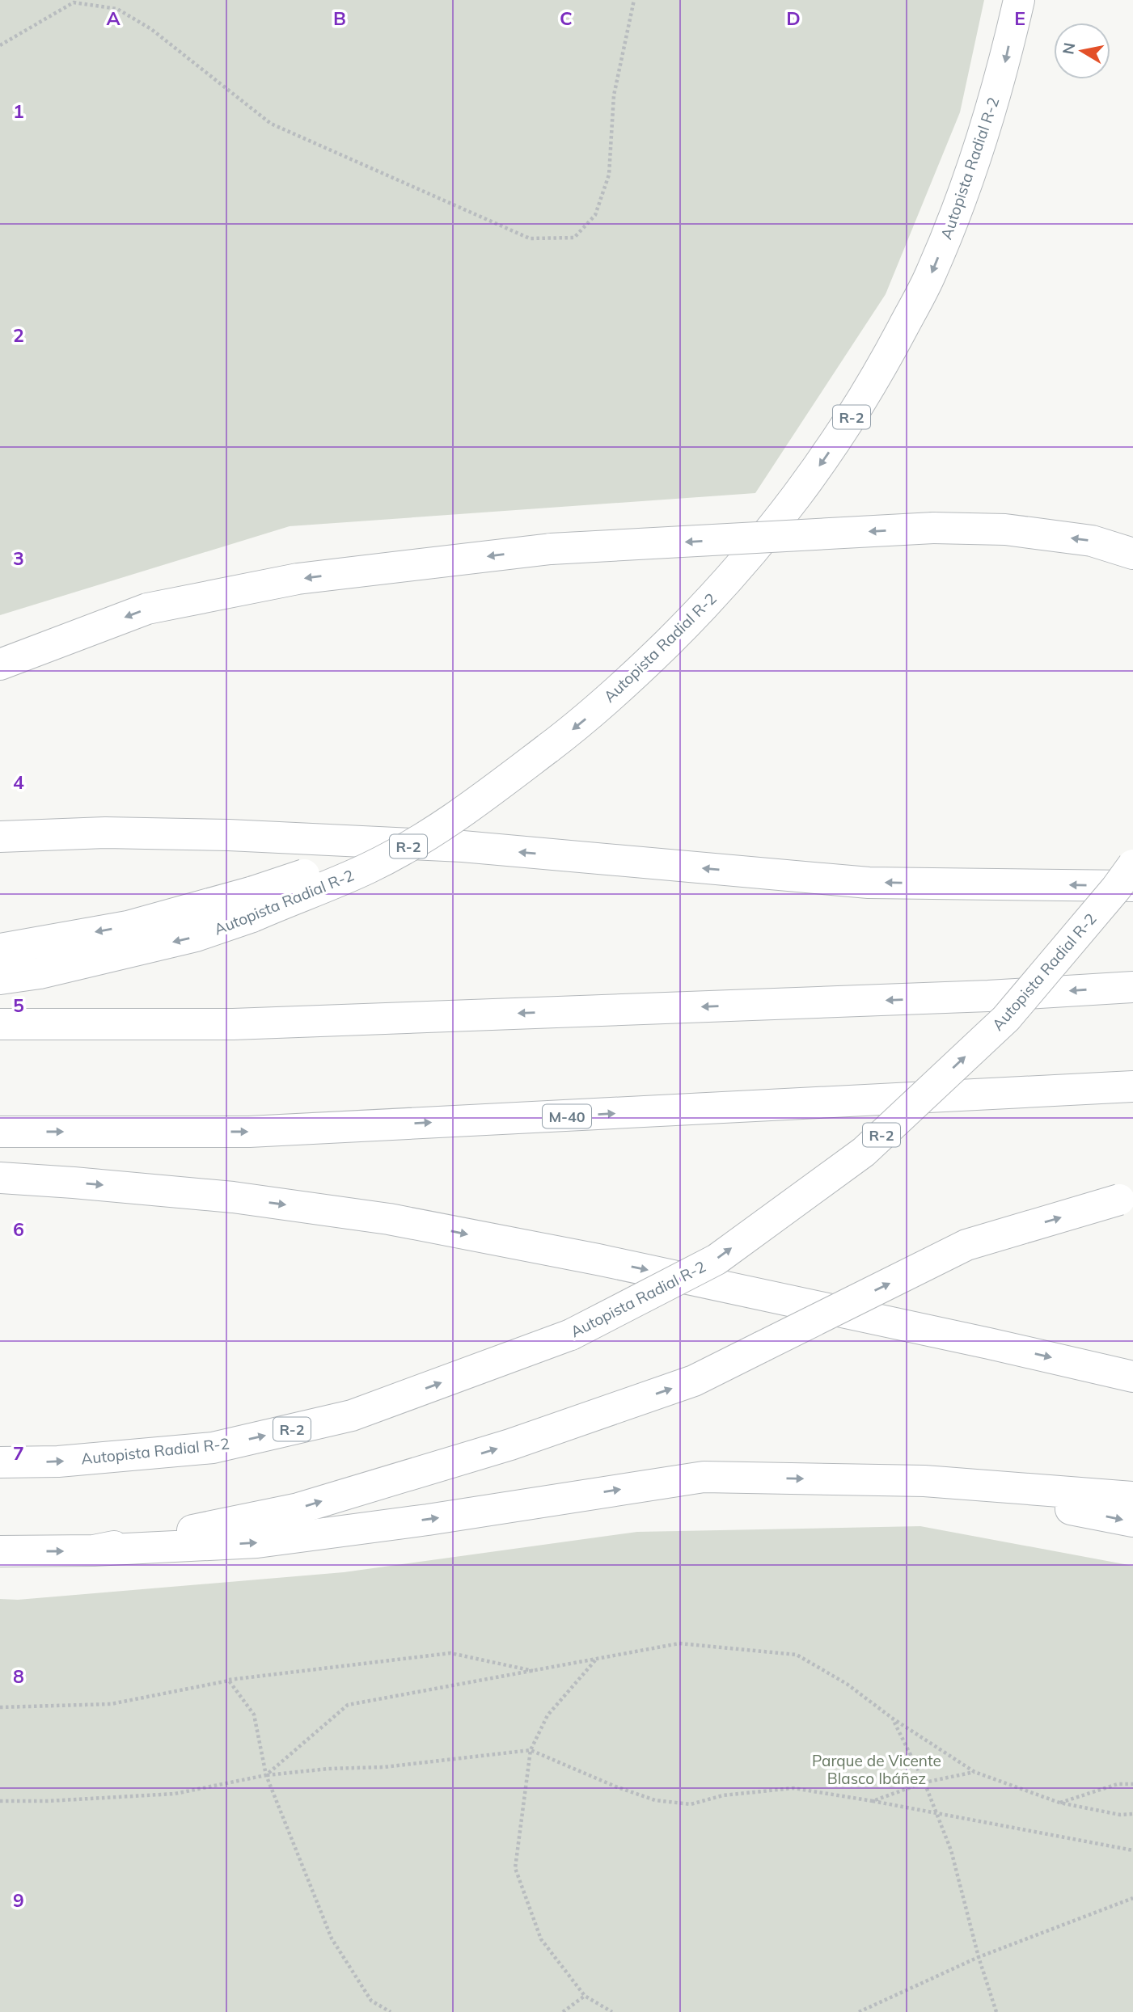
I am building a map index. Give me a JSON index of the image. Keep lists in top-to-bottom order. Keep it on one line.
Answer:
{"streets":{"highway":["Autopista Radial R-2","R-2","M-40"]},"parks":["Parque de Vicente Blasco Ibáñez"],"north":"left","grid":{"columns":["A","B","C","D","E"],"rows":["1","2","3","4","5","6","7","8","9"]}}
